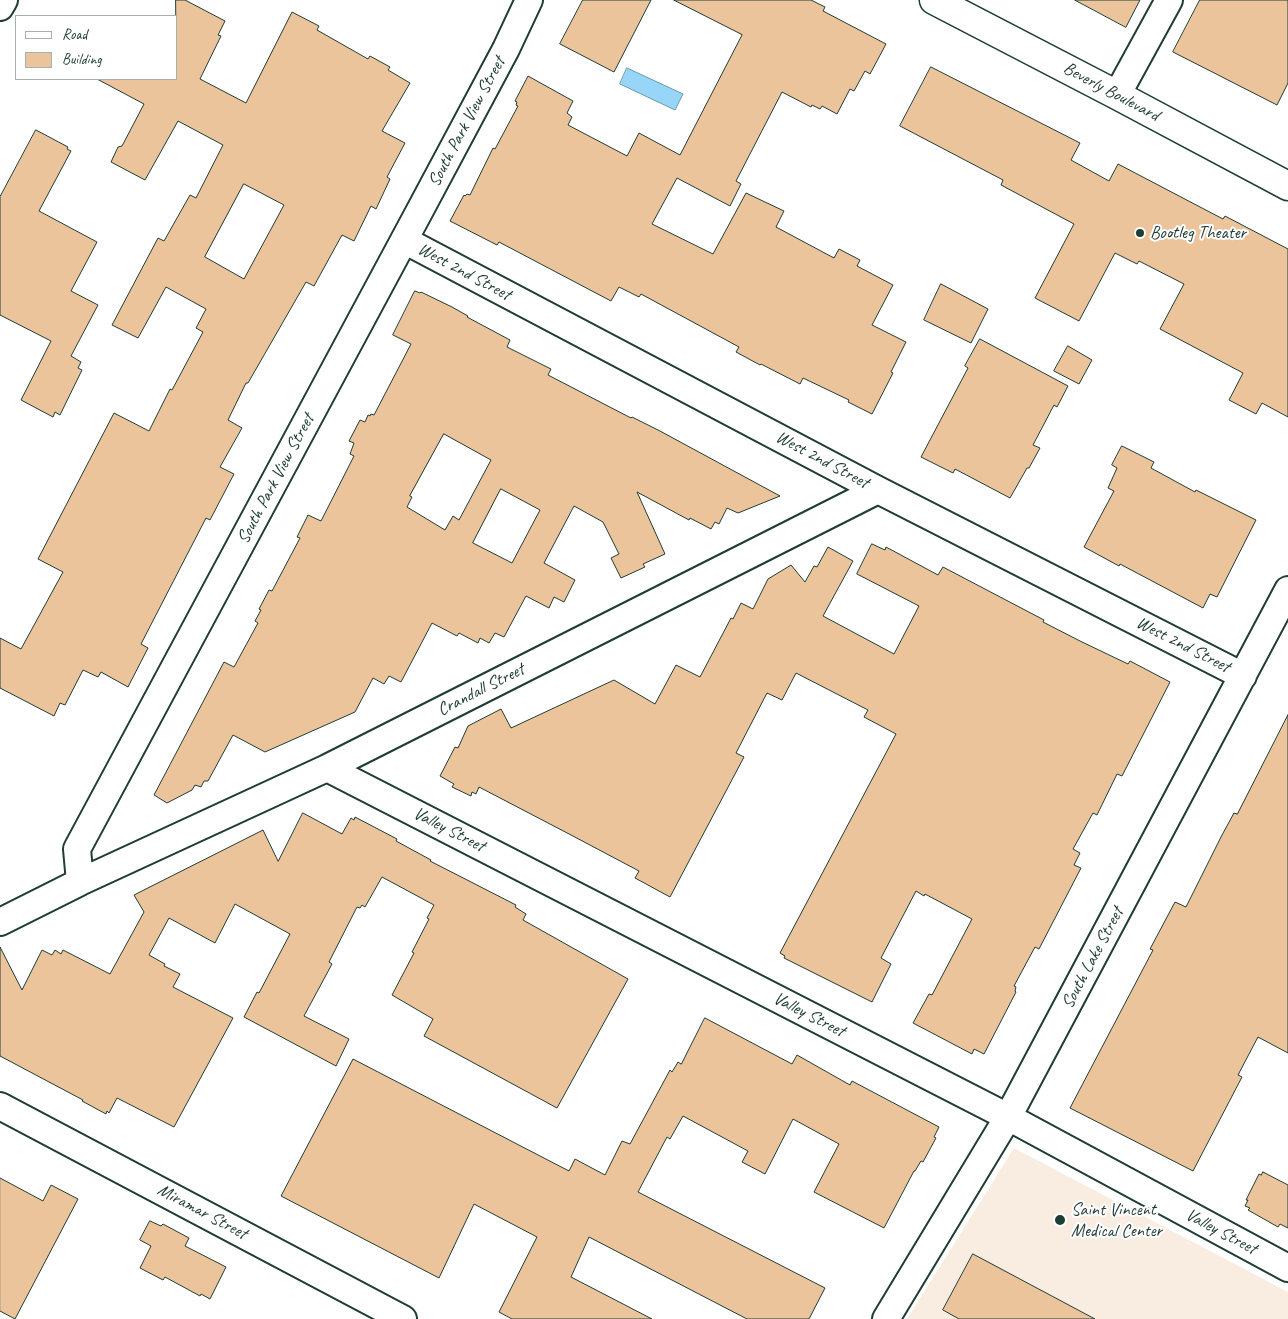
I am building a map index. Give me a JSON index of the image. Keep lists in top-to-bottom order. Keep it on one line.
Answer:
{"streets":{"main road":["Beverly Boulevard"],"street":["South Park View Street","West 2nd Street","Crandall Street","Valley Street","South Lake Street","Miramar Street"]},"crossings":[["South Park View Street","West 2nd Street"],["South Park View Street","Crandall Street"],["West 2nd Street","Crandall Street"],["West 2nd Street","South Lake Street"],["Crandall Street","Valley Street"],["Valley Street","South Lake Street"]],"places":["Bootleg Theater","Saint Vincent Medical Center"],"legend":["Road","Building"]}
